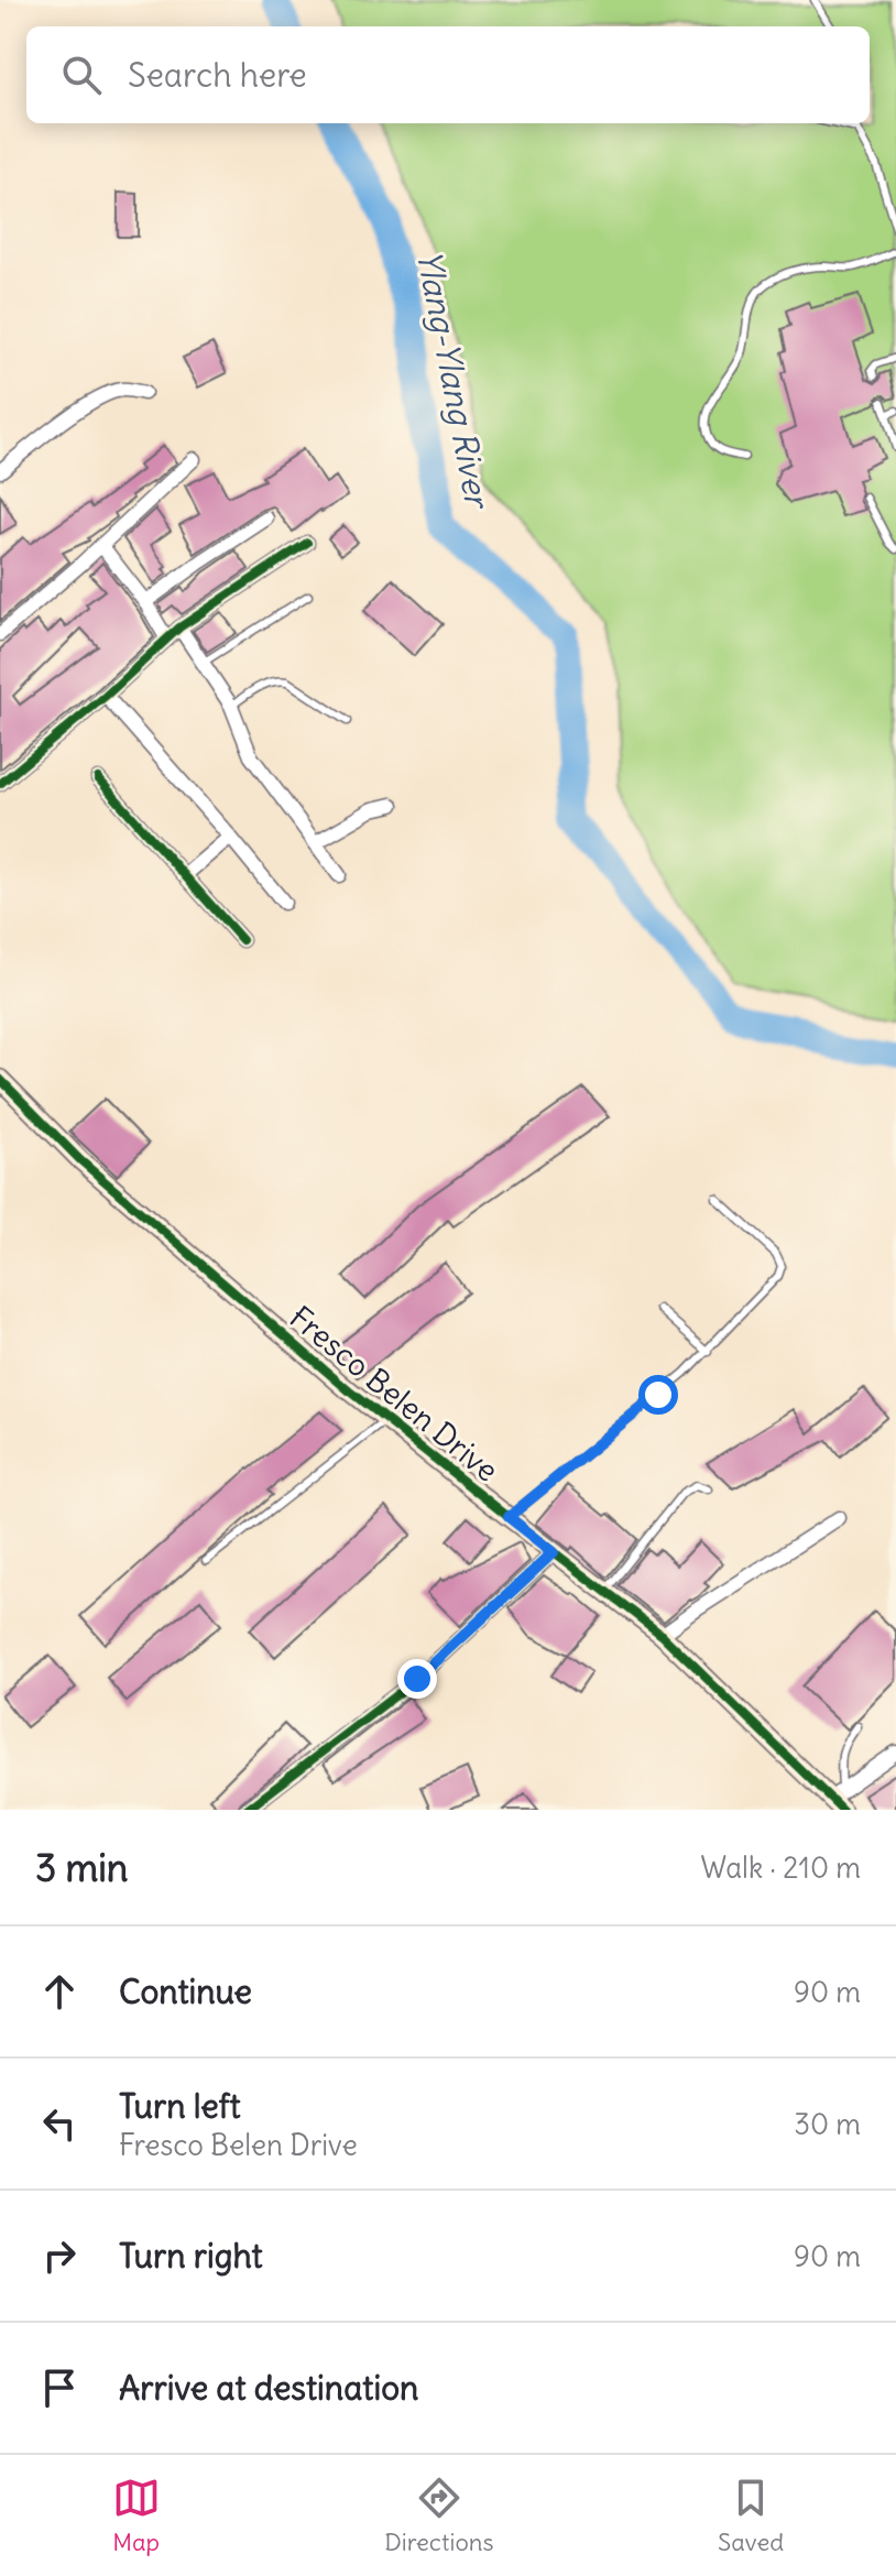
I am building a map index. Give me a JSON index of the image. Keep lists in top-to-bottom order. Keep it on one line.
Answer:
{"streets":{"street":["Fresco Belen Drive"]},"water":["Ylang-Ylang River"],"page":{"search":"Search here","heading":["3 min","Walk · 210 m"],"list":[["Continue","90 m"],["Turn left","Fresco Belen Drive","30 m"],["Turn right","90 m"],"Arrive at destination"],"nav":["Map","Directions","Saved"]}}
